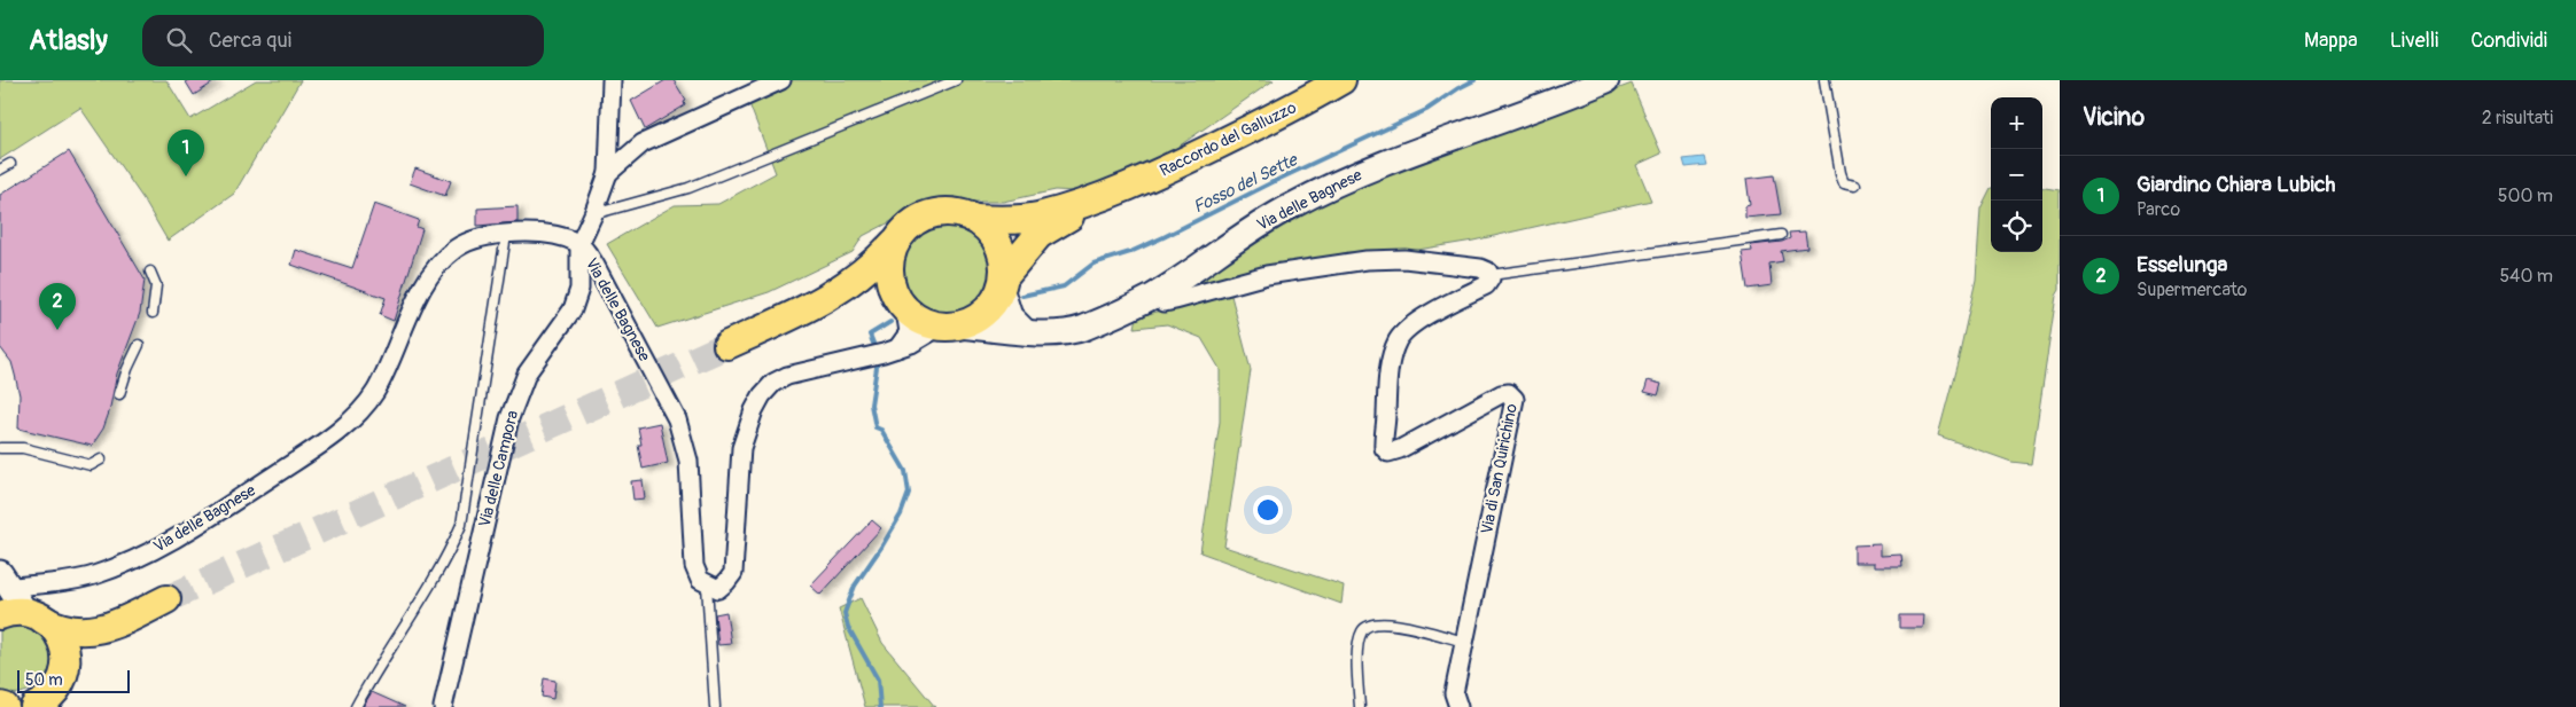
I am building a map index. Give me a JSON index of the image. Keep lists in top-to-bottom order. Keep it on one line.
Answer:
{"streets":{"main road":["Raccordo del Galluzzo","Via delle Bagnese"],"street":["Via delle Campora","Via di San Quirichino"]},"crossings":[["Raccordo del Galluzzo","Via delle Bagnese"],["Via delle Bagnese","Via delle Campora"]],"water":["Fosso del Sette"],"scale_bar":"50 m","page":{"header":"Atlasly","search":"Cerca qui","nav":["Mappa","Livelli","Condividi"],"heading":["Vicino","2 risultati"],"map_buttons":["+","−"],"pins":["1","2"],"list":[{"mark":"1","name":"Giardino Chiara Lubich","note":"Parco","value":"500 m"},{"mark":"2","name":"Esselunga","note":"Supermercato","value":"540 m"}],"scale":"50 m"}}
